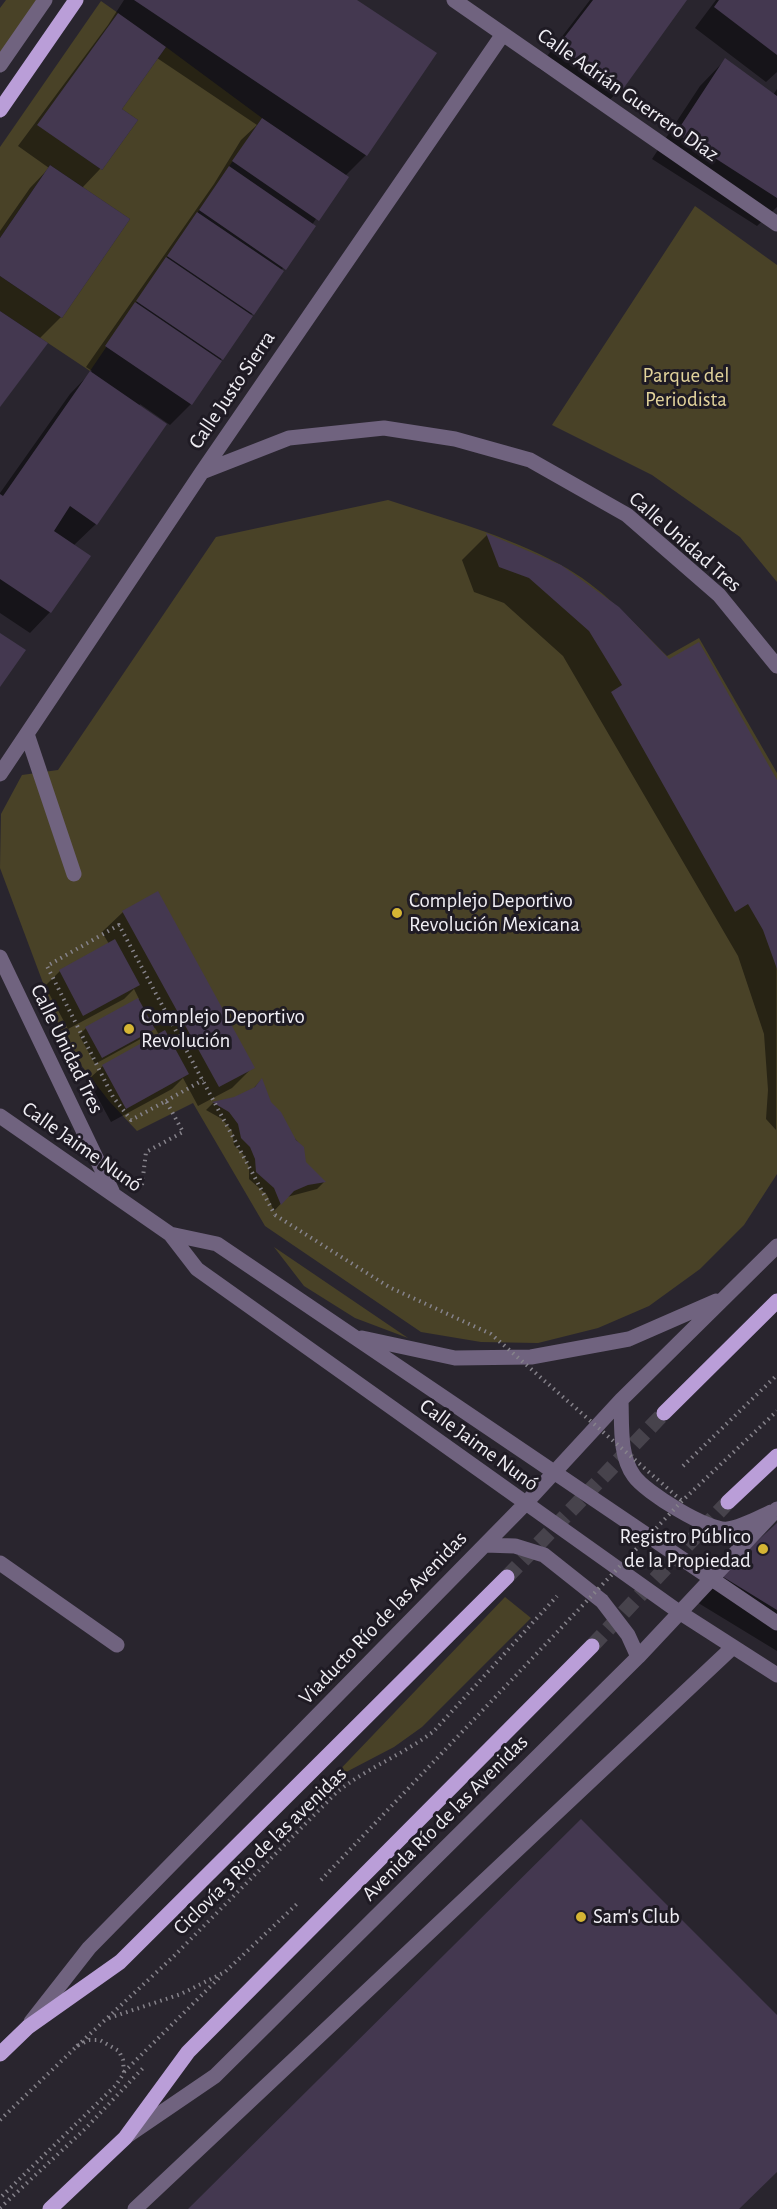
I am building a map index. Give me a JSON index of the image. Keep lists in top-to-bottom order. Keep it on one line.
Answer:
{"streets":{"main road":["Viaducto Río de las Avenidas"],"street":["Calle Adrián Guerrero Díaz","Calle Justo Sierra","Calle Unidad Tres","Calle Jaime Nunó","Avenida Río de las Avenidas"],"path":["Ciclovía 3 Rio de las avenidas"]},"crossings":[["Calle Adrián Guerrero Díaz","Calle Justo Sierra"],["Calle Justo Sierra","Calle Unidad Tres"],["Calle Unidad Tres","Calle Jaime Nunó"],["Calle Jaime Nunó","Viaducto Río de las Avenidas"],["Calle Jaime Nunó","Avenida Río de las Avenidas"]],"parks":["Parque del Periodista"],"places":["Complejo Deportivo Revolución Mexicana","Complejo Deportivo Revolución","Registro Público de la Propiedad","Sam's Club"]}
